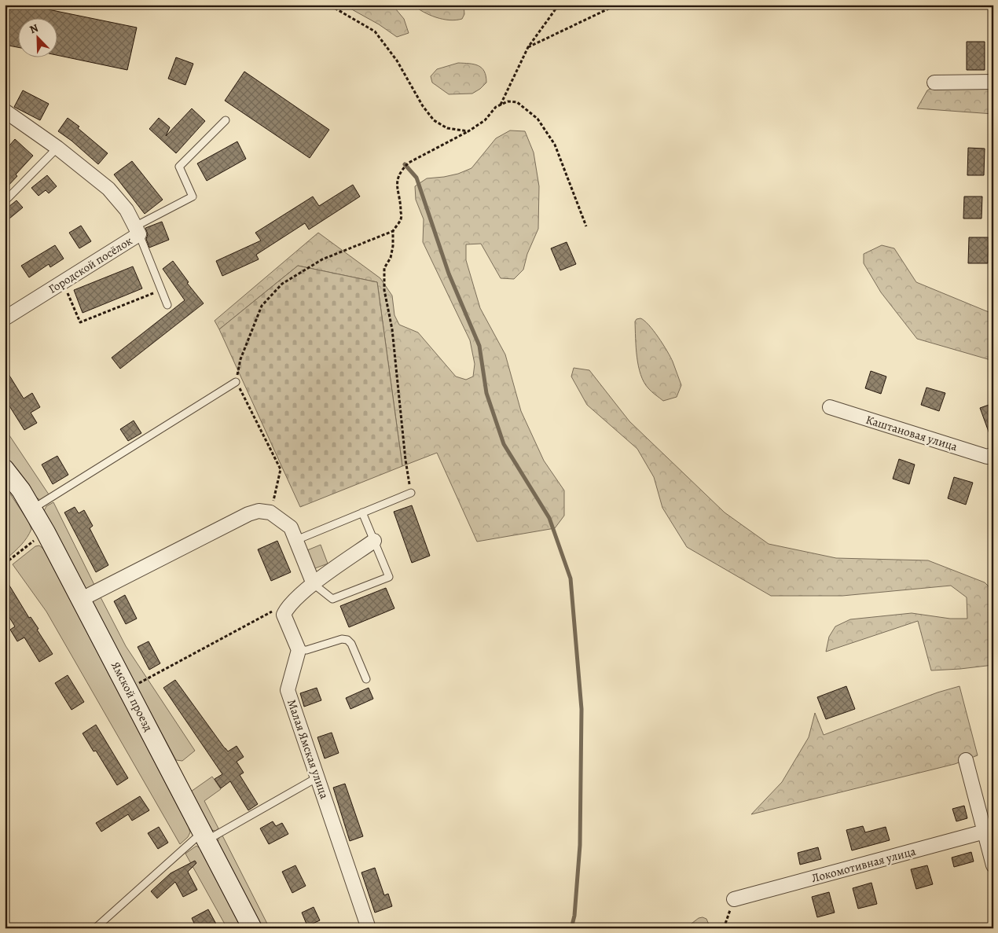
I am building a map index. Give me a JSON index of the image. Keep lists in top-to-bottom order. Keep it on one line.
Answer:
{"streets":{"main road":["Ямской проезд"],"street":["Городской посёлок","Каштановая улица","Малая Ямская улица","Локомотивная улица"]},"north":"top left"}
